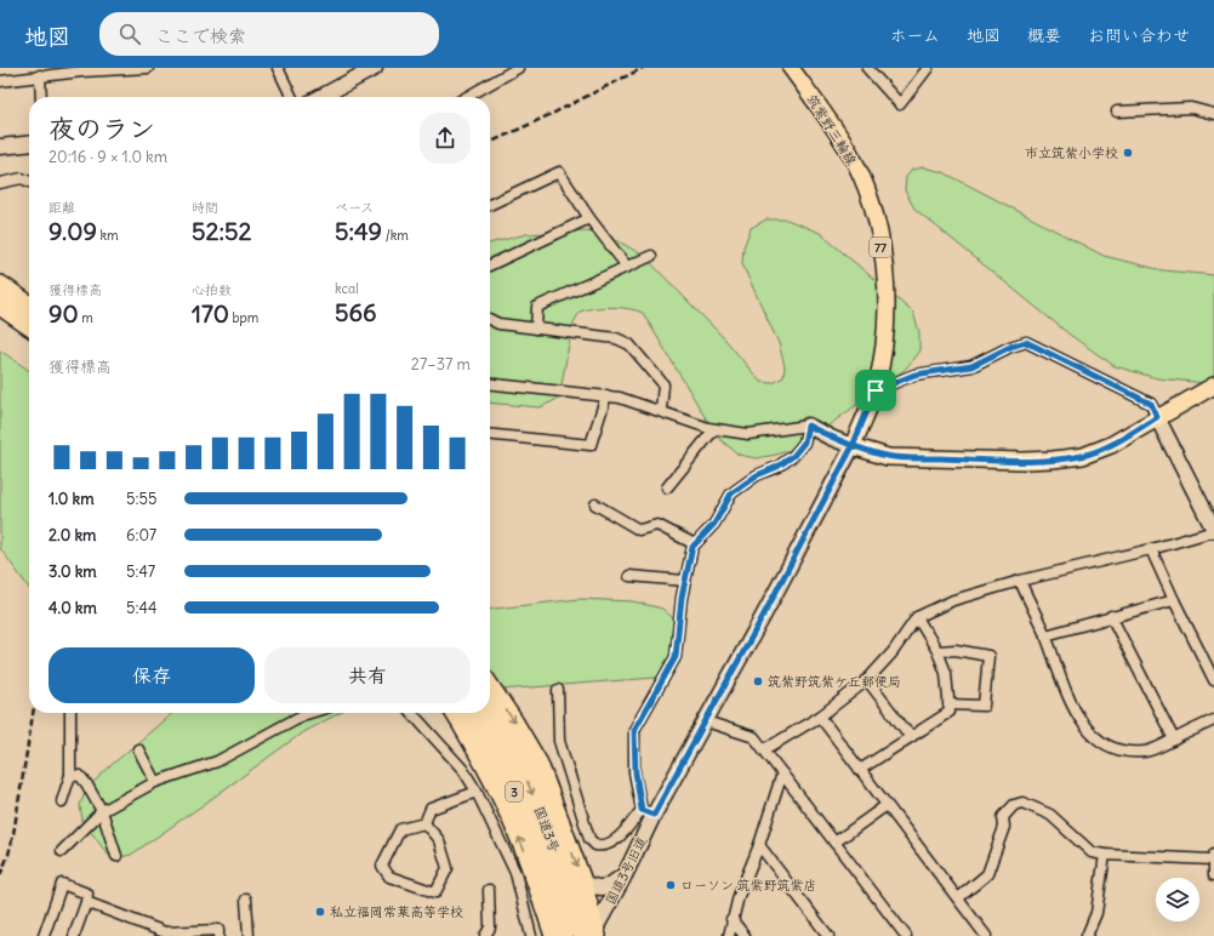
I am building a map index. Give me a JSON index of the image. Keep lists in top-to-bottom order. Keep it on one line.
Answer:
{"streets":{"highway":["3","国道3号"],"main road":["筑紫野三輪線","77"],"street":["国道3号旧道"]},"crossings":[["筑紫野三輪線","国道3号旧道"],["国道3号","国道3号旧道"]],"places":["市立筑紫小学校","筑紫野筑紫ケ丘郵便局","ローソン 筑紫野筑紫店","私立福岡常葉高等学校"],"page":{"header":"地図","search":"ここで検索","nav":["ホーム","地図","概要","お問い合わせ"],"heading":["夜のラン","20:16 · 9 × 1.0 km"],"stats":[["距離","9.09 km"],["時間","52:52"],["ペース","5:49 /km"],["獲得標高","90 m"],["心拍数","170 bpm"],["kcal","566"]],"chart":["獲得標高","27–37 m"],"list":[{"name":"1.0 km","note":"5:55"},{"name":"2.0 km","note":"6:07"},{"name":"3.0 km","note":"5:47"},{"name":"4.0 km","note":"5:44"}],"buttons":["保存","共有"]}}
